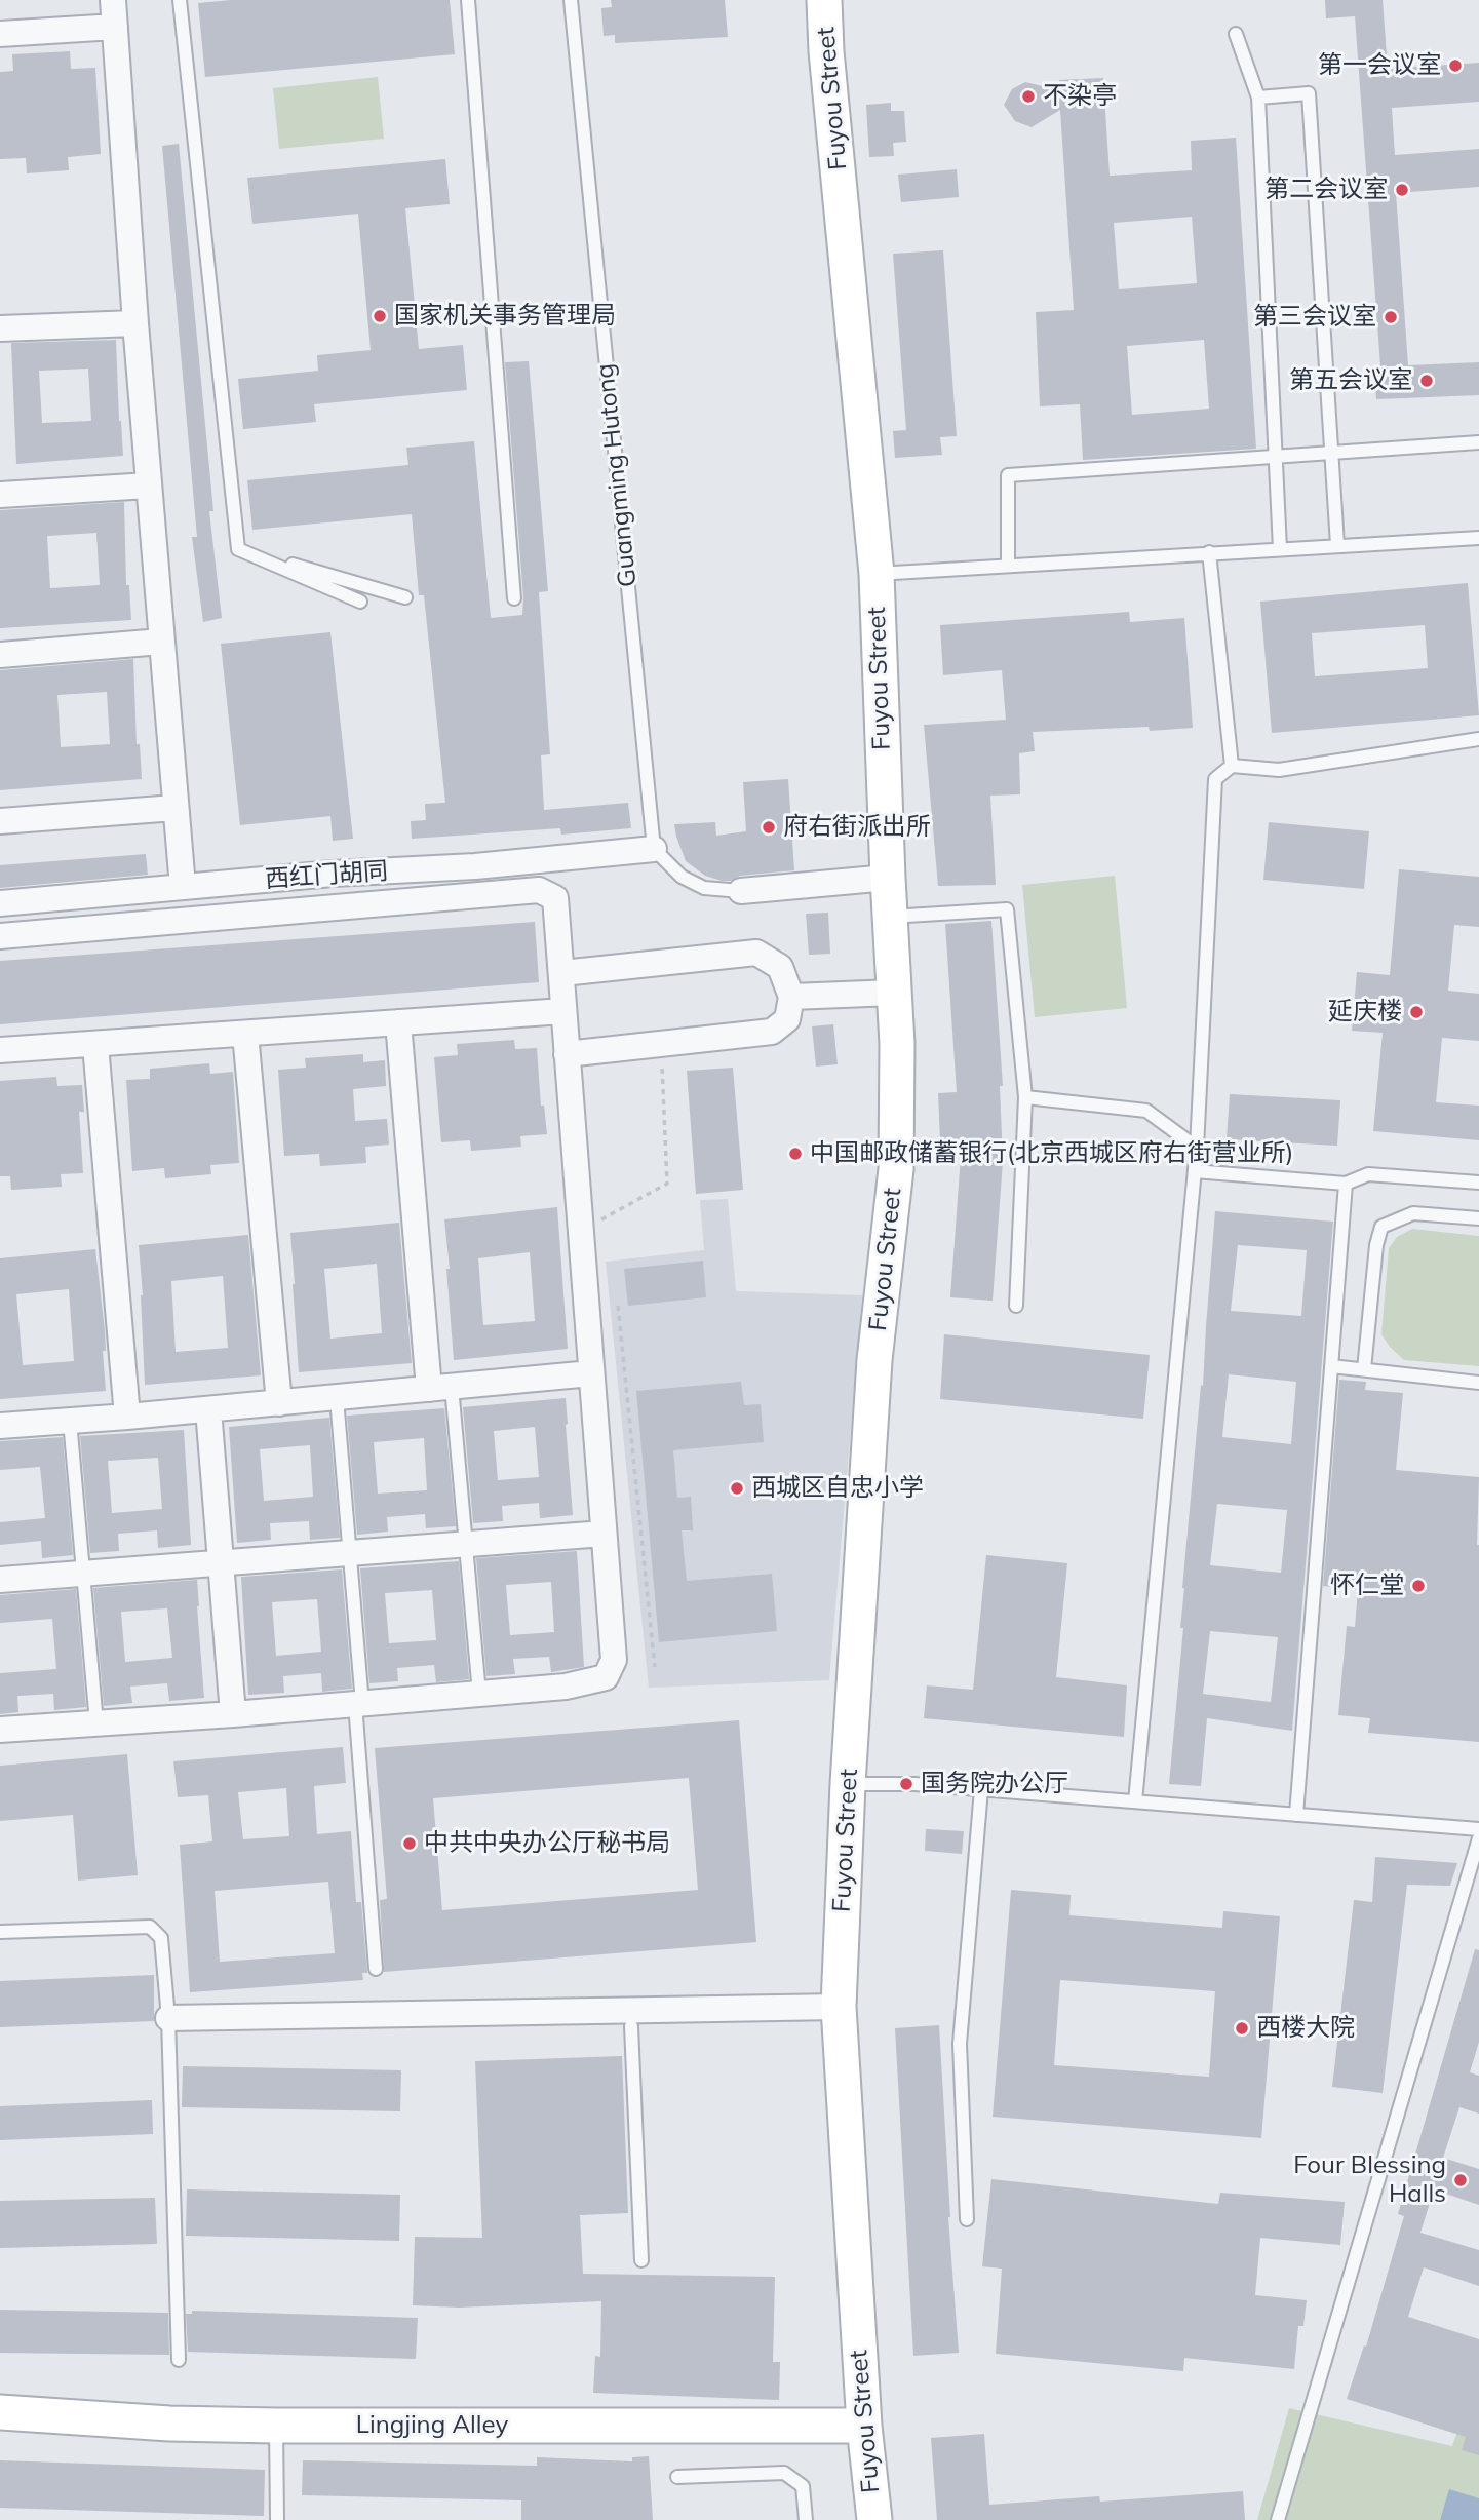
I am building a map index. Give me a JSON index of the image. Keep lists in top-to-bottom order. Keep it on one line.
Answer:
{"streets":{"main road":["Fuyou Street","Lingjing Alley"],"street":["西红门胡同"],"lane":["Guangming Hutong"]},"crossings":[["Fuyou Street","Lingjing Alley"],["Guangming Hutong","西红门胡同"]],"places":["第一会议室","不染亭","第二会议室","国家机关事务管理局","第三会议室","第五会议室","府右街派出所","延庆楼","中国邮政储蓄银行(北京西城区府右街营业所)","西城区自忠小学","怀仁堂","国务院办公厅","中共中央办公厅秘书局","西楼大院","Four Blessing Halls"]}
